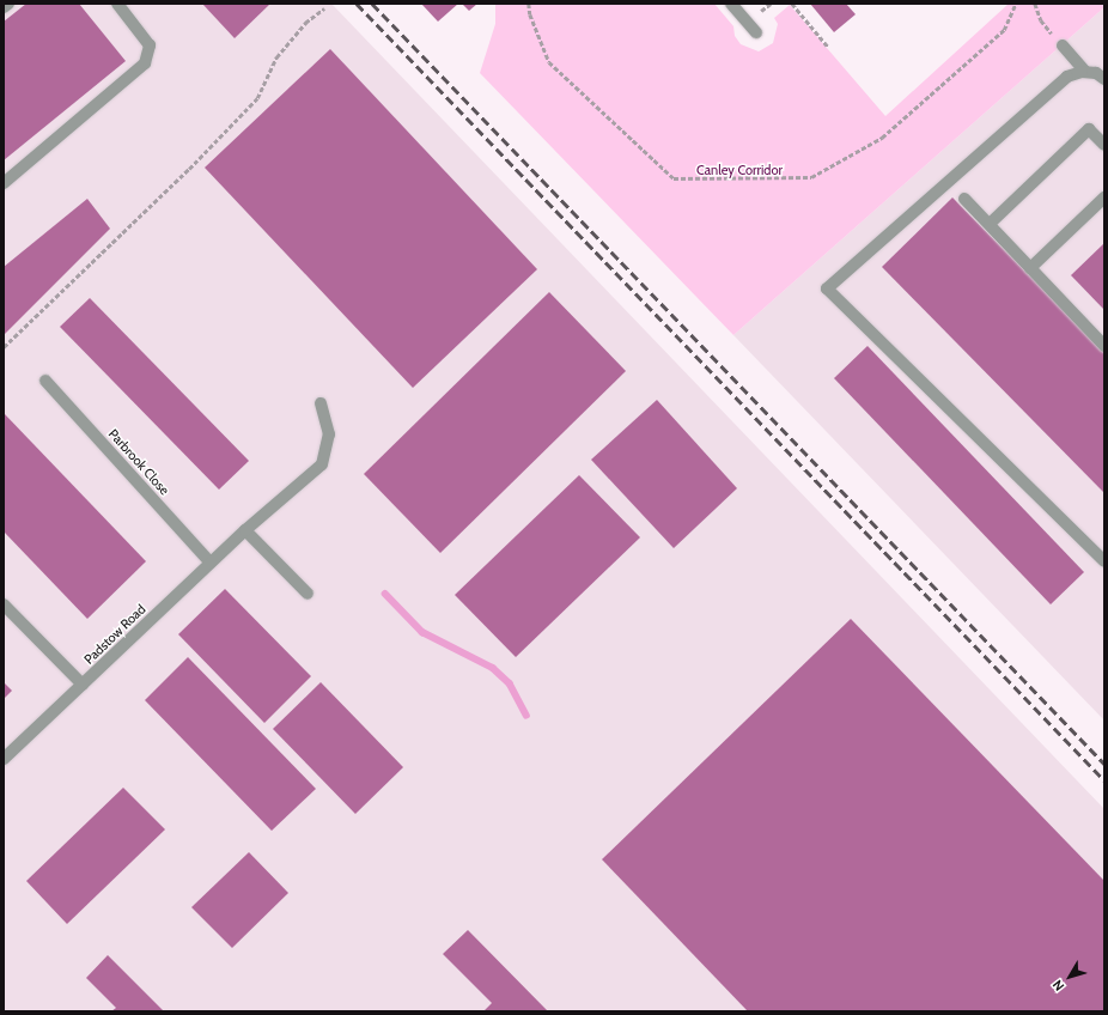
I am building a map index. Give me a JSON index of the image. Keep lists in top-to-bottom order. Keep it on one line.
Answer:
{"streets":{"street":["Parbrook Close","Padstow Road"]},"crossings":[["Parbrook Close","Padstow Road"]],"parks":["Canley Corridor"],"north":"bottom left"}
